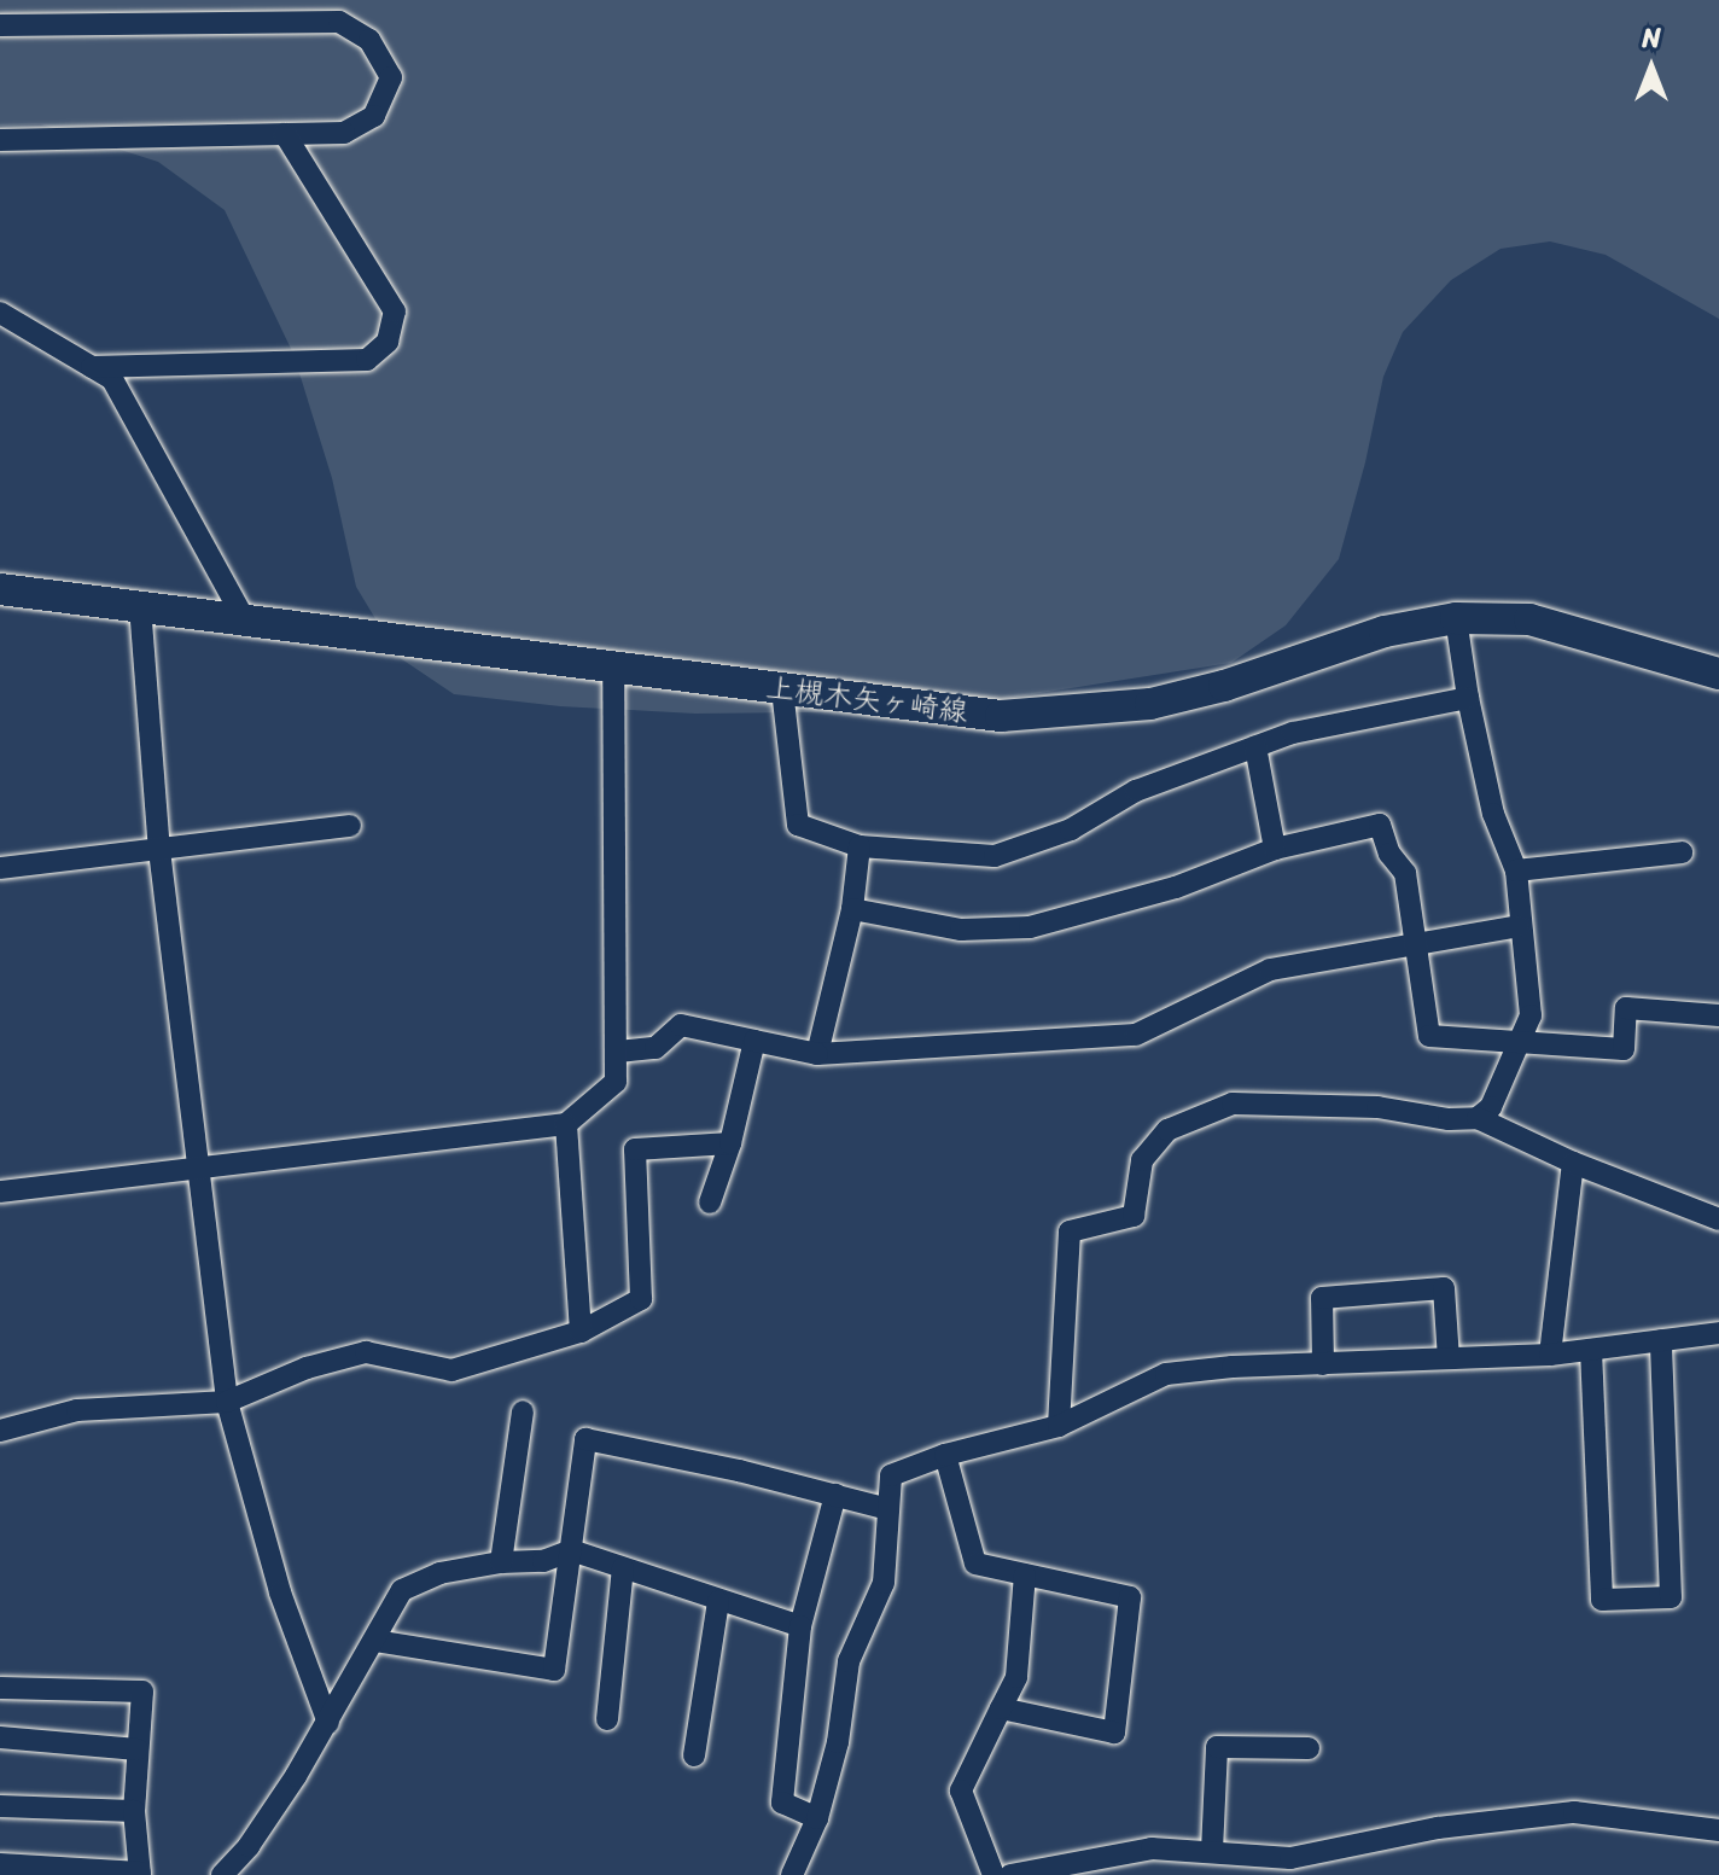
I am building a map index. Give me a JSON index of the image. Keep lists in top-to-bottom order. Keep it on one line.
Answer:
{"streets":{"main road":["上槻木矢ヶ崎線"]},"north":"top"}
